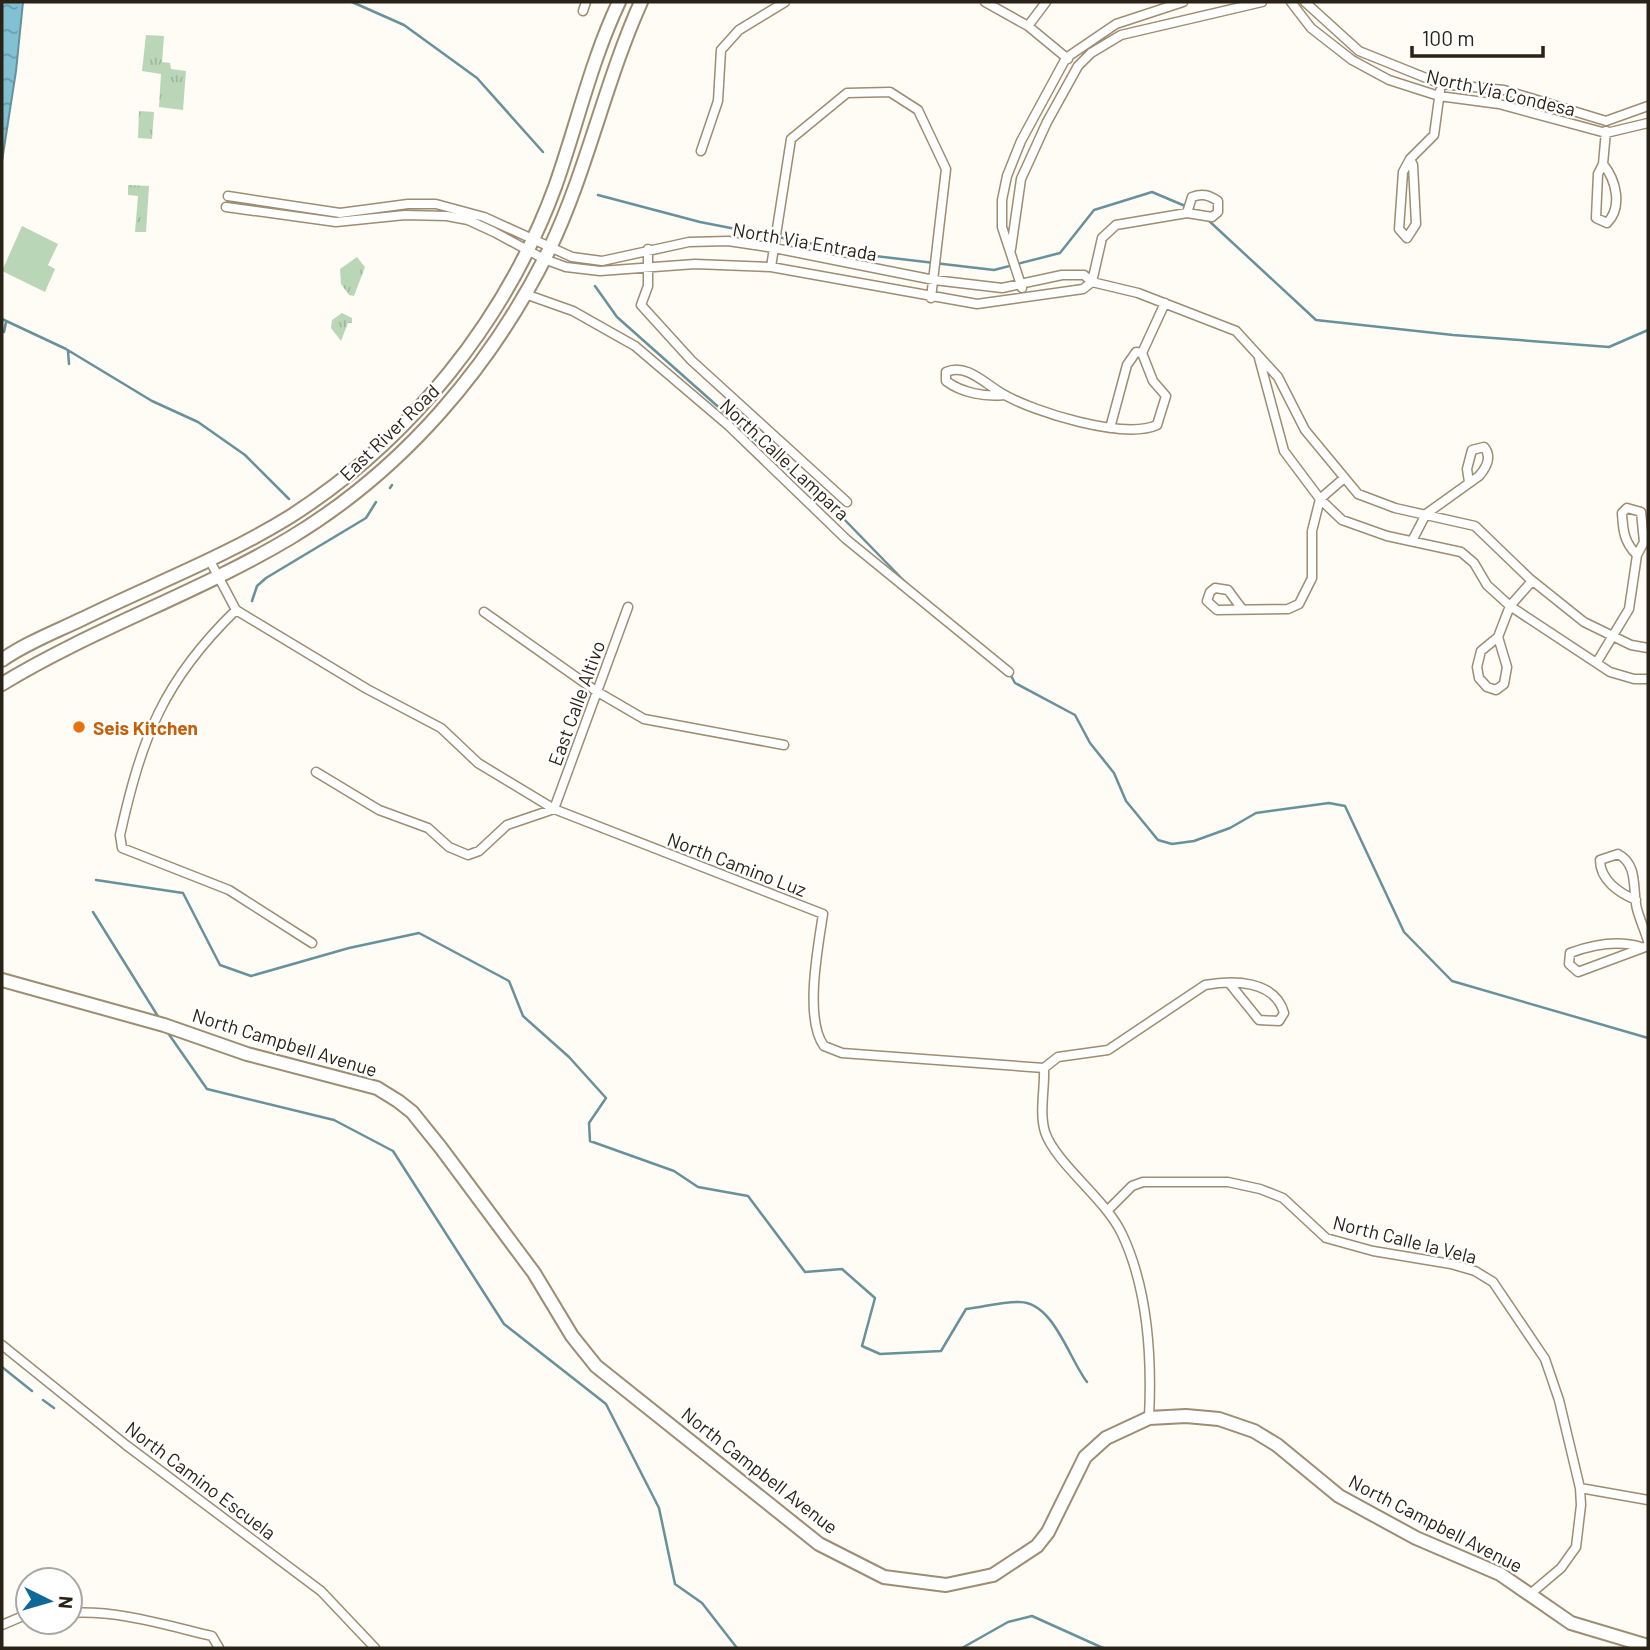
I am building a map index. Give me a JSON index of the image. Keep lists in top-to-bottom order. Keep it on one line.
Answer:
{"streets":{"main road":["East River Road","North Campbell Avenue"],"street":["North Via Condesa","North Via Entrada","North Calle Lampara","East Calle Altivo","North Camino Luz","North Calle la Vela","North Camino Escuela"]},"crossings":[["North Via Entrada","East River Road"],["North Via Entrada","North Calle Lampara"],["East River Road","North Calle Lampara"],["East River Road","North Camino Luz"],["East Calle Altivo","North Camino Luz"],["North Campbell Avenue","North Calle la Vela"]],"places":["Seis Kitchen"],"scale_bar":"100 m","north":"right"}
